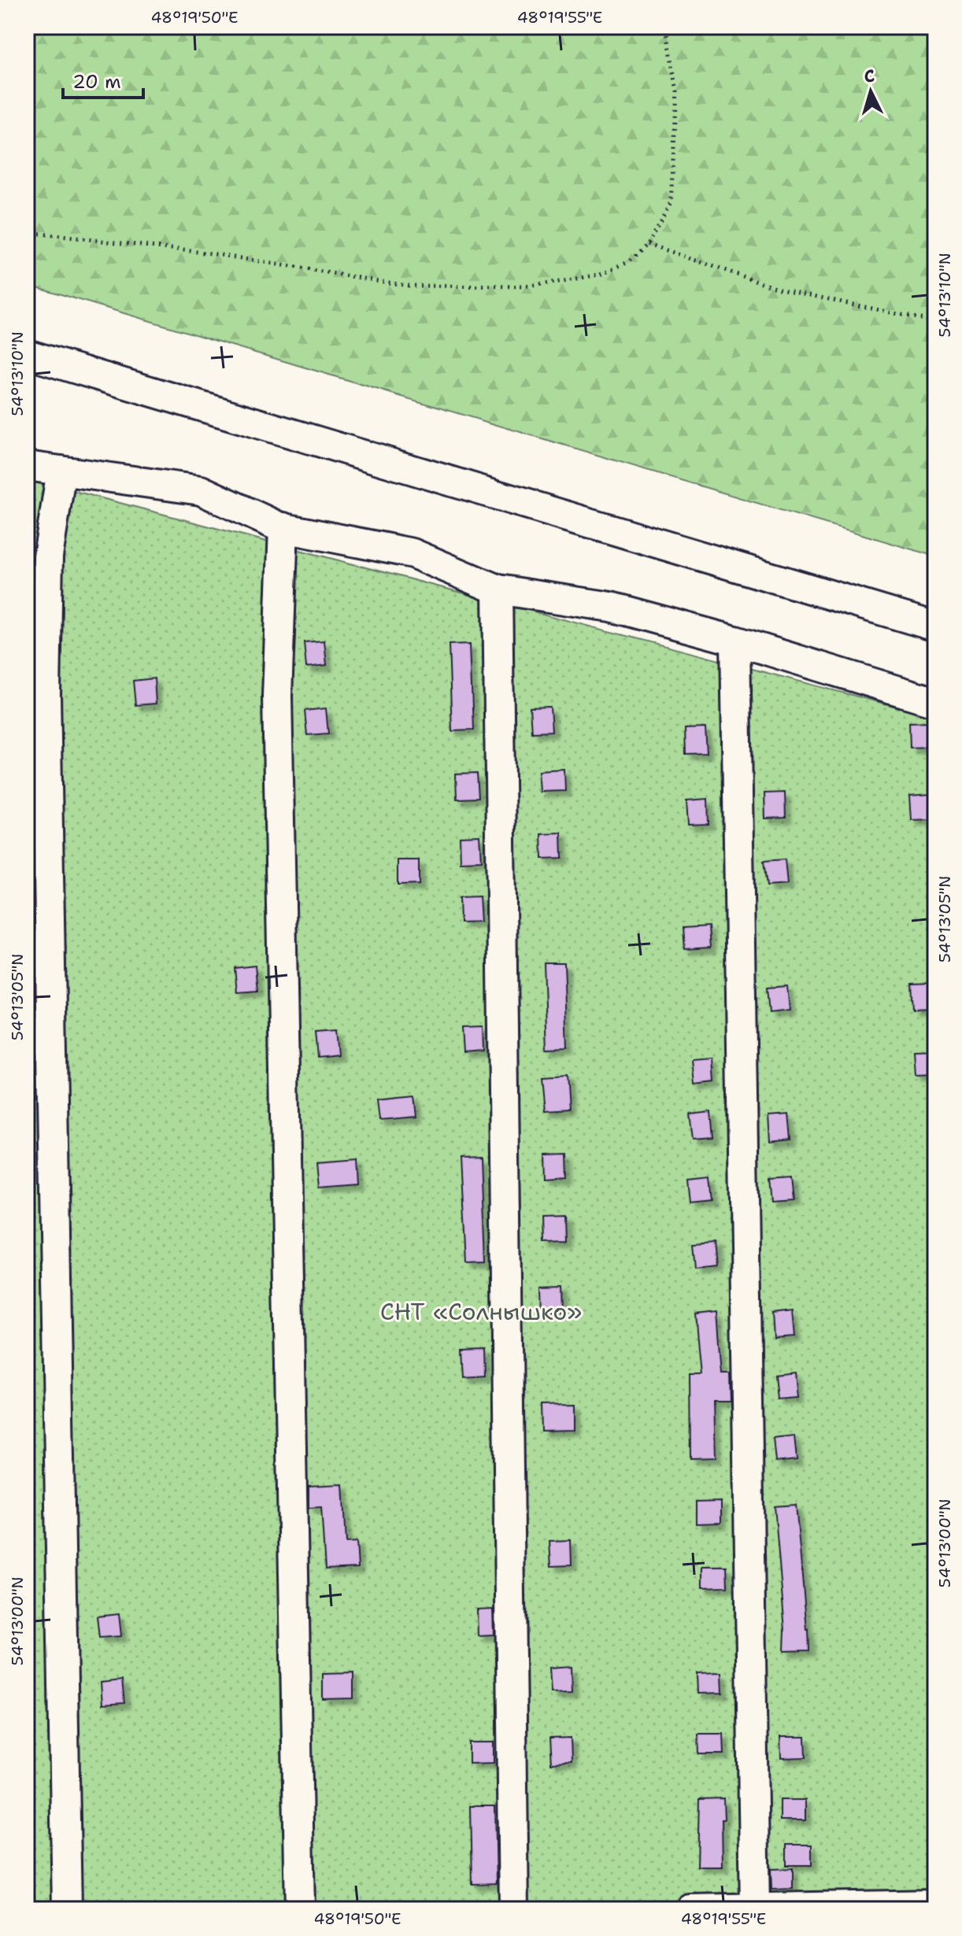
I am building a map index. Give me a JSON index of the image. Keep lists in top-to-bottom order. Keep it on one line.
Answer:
{"parks":["СНТ «Солнышко»"],"scale_bar":"20 m","north":"top","coordinates":["48°19'50\"E","48°19'55\"E","54°13'10\"N","54°13'05\"N","54°13'00\"N"]}
